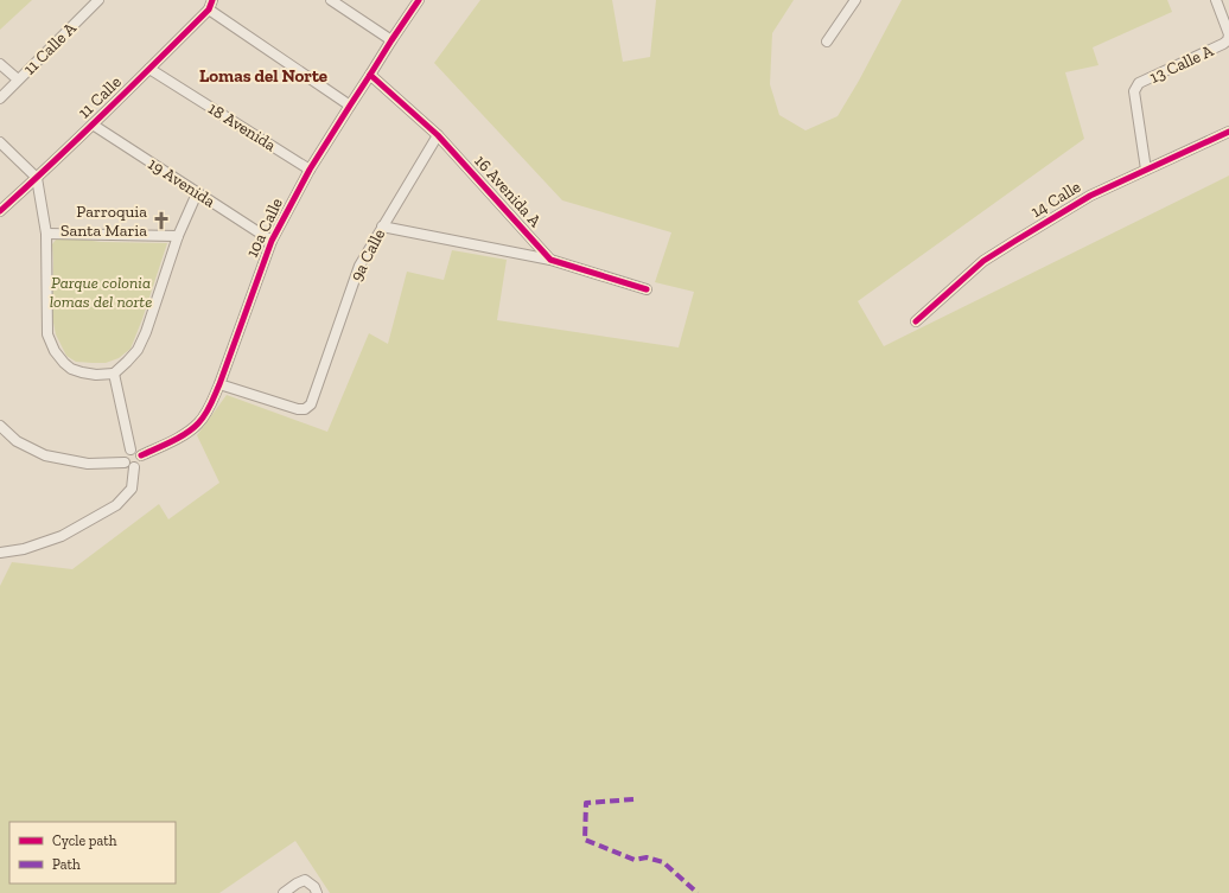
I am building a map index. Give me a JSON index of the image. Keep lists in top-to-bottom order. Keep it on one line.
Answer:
{"streets":{"street":["11 Calle A","13 Calle A","11 Calle","18 Avenida","19 Avenida","16 Avenida A","14 Calle","10a Calle","9a Calle"]},"crossings":[["13 Calle A","14 Calle"],["11 Calle","18 Avenida"],["11 Calle","19 Avenida"],["18 Avenida","10a Calle"],["19 Avenida","10a Calle"],["16 Avenida A","10a Calle"],["16 Avenida A","9a Calle"],["10a Calle","9a Calle"]],"districts":["Lomas del Norte"],"parks":["Parque colonia lomas del norte"],"places":{"church":["Parroquia Santa Maria"]},"legend":["Cycle path","Path"]}
